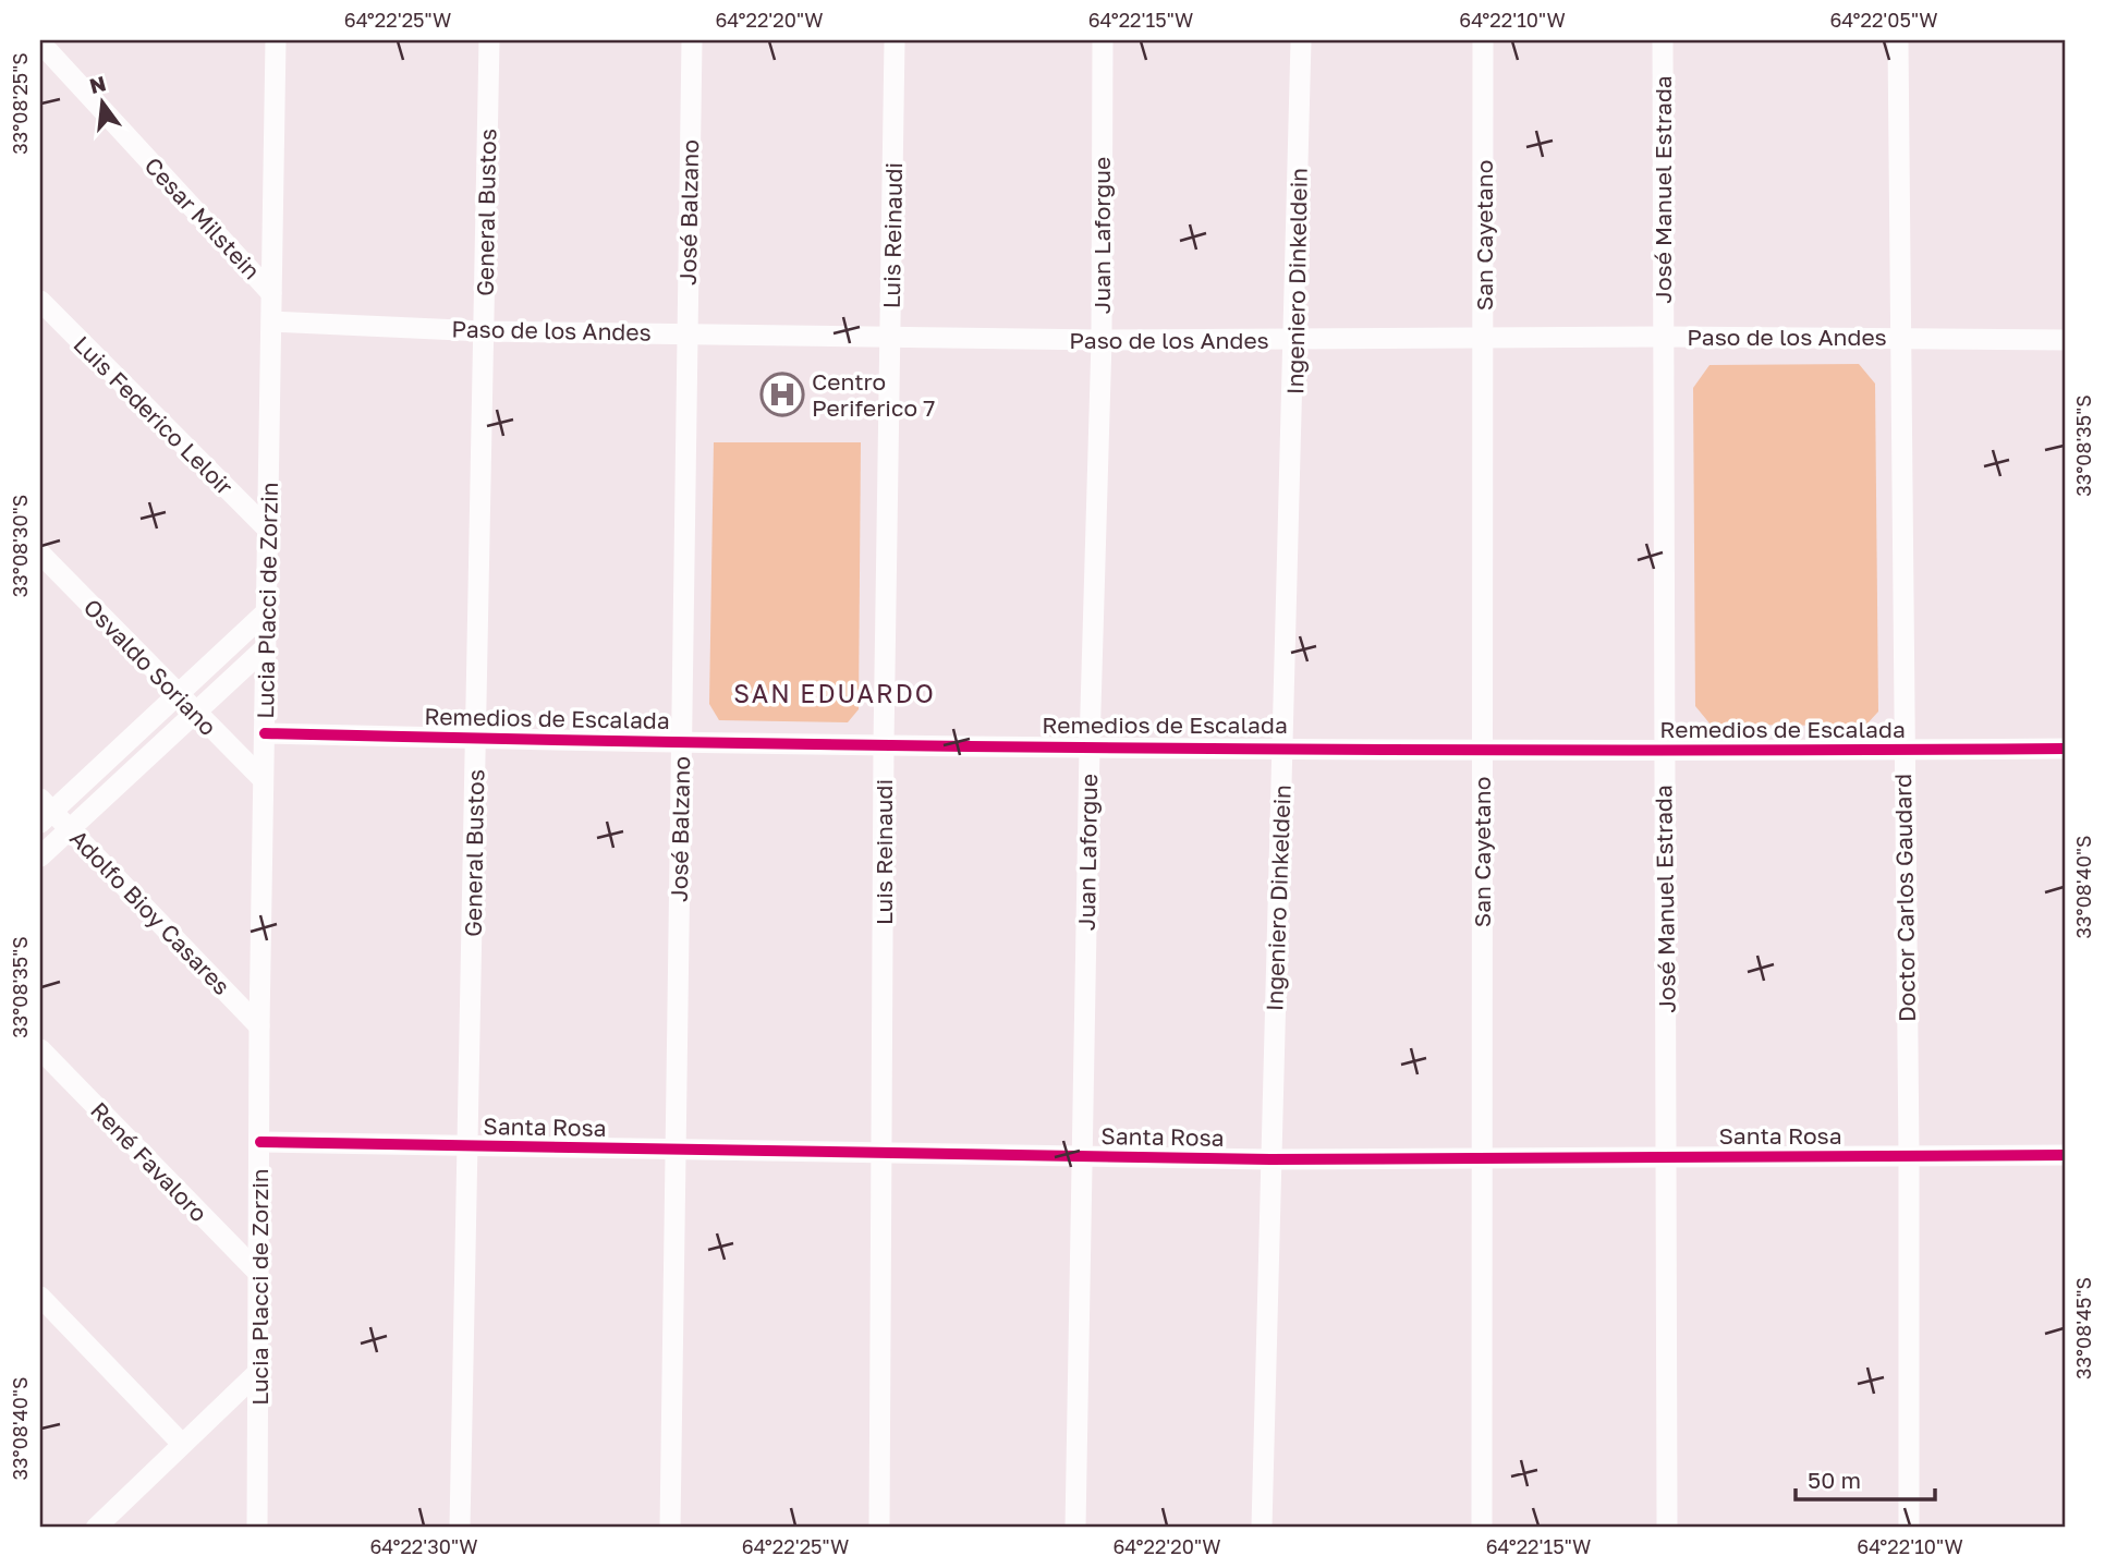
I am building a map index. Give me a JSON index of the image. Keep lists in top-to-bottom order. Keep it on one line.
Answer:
{"streets":{"street":["José Manuel Estrada","General Bustos","José Balzano","Cesar Milstein","Luis Reinaudi","Juan Laforgue","San Cayetano","Ingeniero Dinkeldein","Paso de los Andes","Luis Federico Leloir","Lucia Placci de Zorzin","Osvaldo Soriano","Remedios de Escalada","Doctor Carlos Gaudard","Adolfo Bioy Casares","Santa Rosa","René Favaloro"]},"crossings":[["José Manuel Estrada","Paso de los Andes"],["José Manuel Estrada","Remedios de Escalada"],["José Manuel Estrada","Santa Rosa"],["General Bustos","Paso de los Andes"],["General Bustos","Remedios de Escalada"],["General Bustos","Santa Rosa"],["José Balzano","Paso de los Andes"],["José Balzano","Remedios de Escalada"],["José Balzano","Santa Rosa"],["Cesar Milstein","Lucia Placci de Zorzin"],["Luis Reinaudi","Paso de los Andes"],["Luis Reinaudi","Remedios de Escalada"],["Luis Reinaudi","Santa Rosa"],["Juan Laforgue","Paso de los Andes"],["Juan Laforgue","Remedios de Escalada"],["Juan Laforgue","Santa Rosa"],["San Cayetano","Paso de los Andes"],["San Cayetano","Remedios de Escalada"],["San Cayetano","Santa Rosa"],["Ingeniero Dinkeldein","Paso de los Andes"],["Ingeniero Dinkeldein","Remedios de Escalada"],["Ingeniero Dinkeldein","Santa Rosa"],["Paso de los Andes","Lucia Placci de Zorzin"],["Paso de los Andes","Doctor Carlos Gaudard"],["Luis Federico Leloir","Lucia Placci de Zorzin"],["Lucia Placci de Zorzin","Osvaldo Soriano"],["Lucia Placci de Zorzin","Remedios de Escalada"],["Lucia Placci de Zorzin","Adolfo Bioy Casares"],["Lucia Placci de Zorzin","Santa Rosa"],["Lucia Placci de Zorzin","René Favaloro"],["Remedios de Escalada","Doctor Carlos Gaudard"],["Doctor Carlos Gaudard","Santa Rosa"]],"districts":["SAN EDUARDO"],"places":{"hospital":["Centro Periferico 7"]},"scale_bar":"50 m","north":"top","coordinates":["64°22'25\"W","64°22'20\"W","64°22'15\"W","64°22'10\"W","64°22'05\"W","33°08'25\"S","33°08'35\"S","33°08'30\"S","33°08'40\"S","33°08'45\"S","64°22'30\"W"]}
